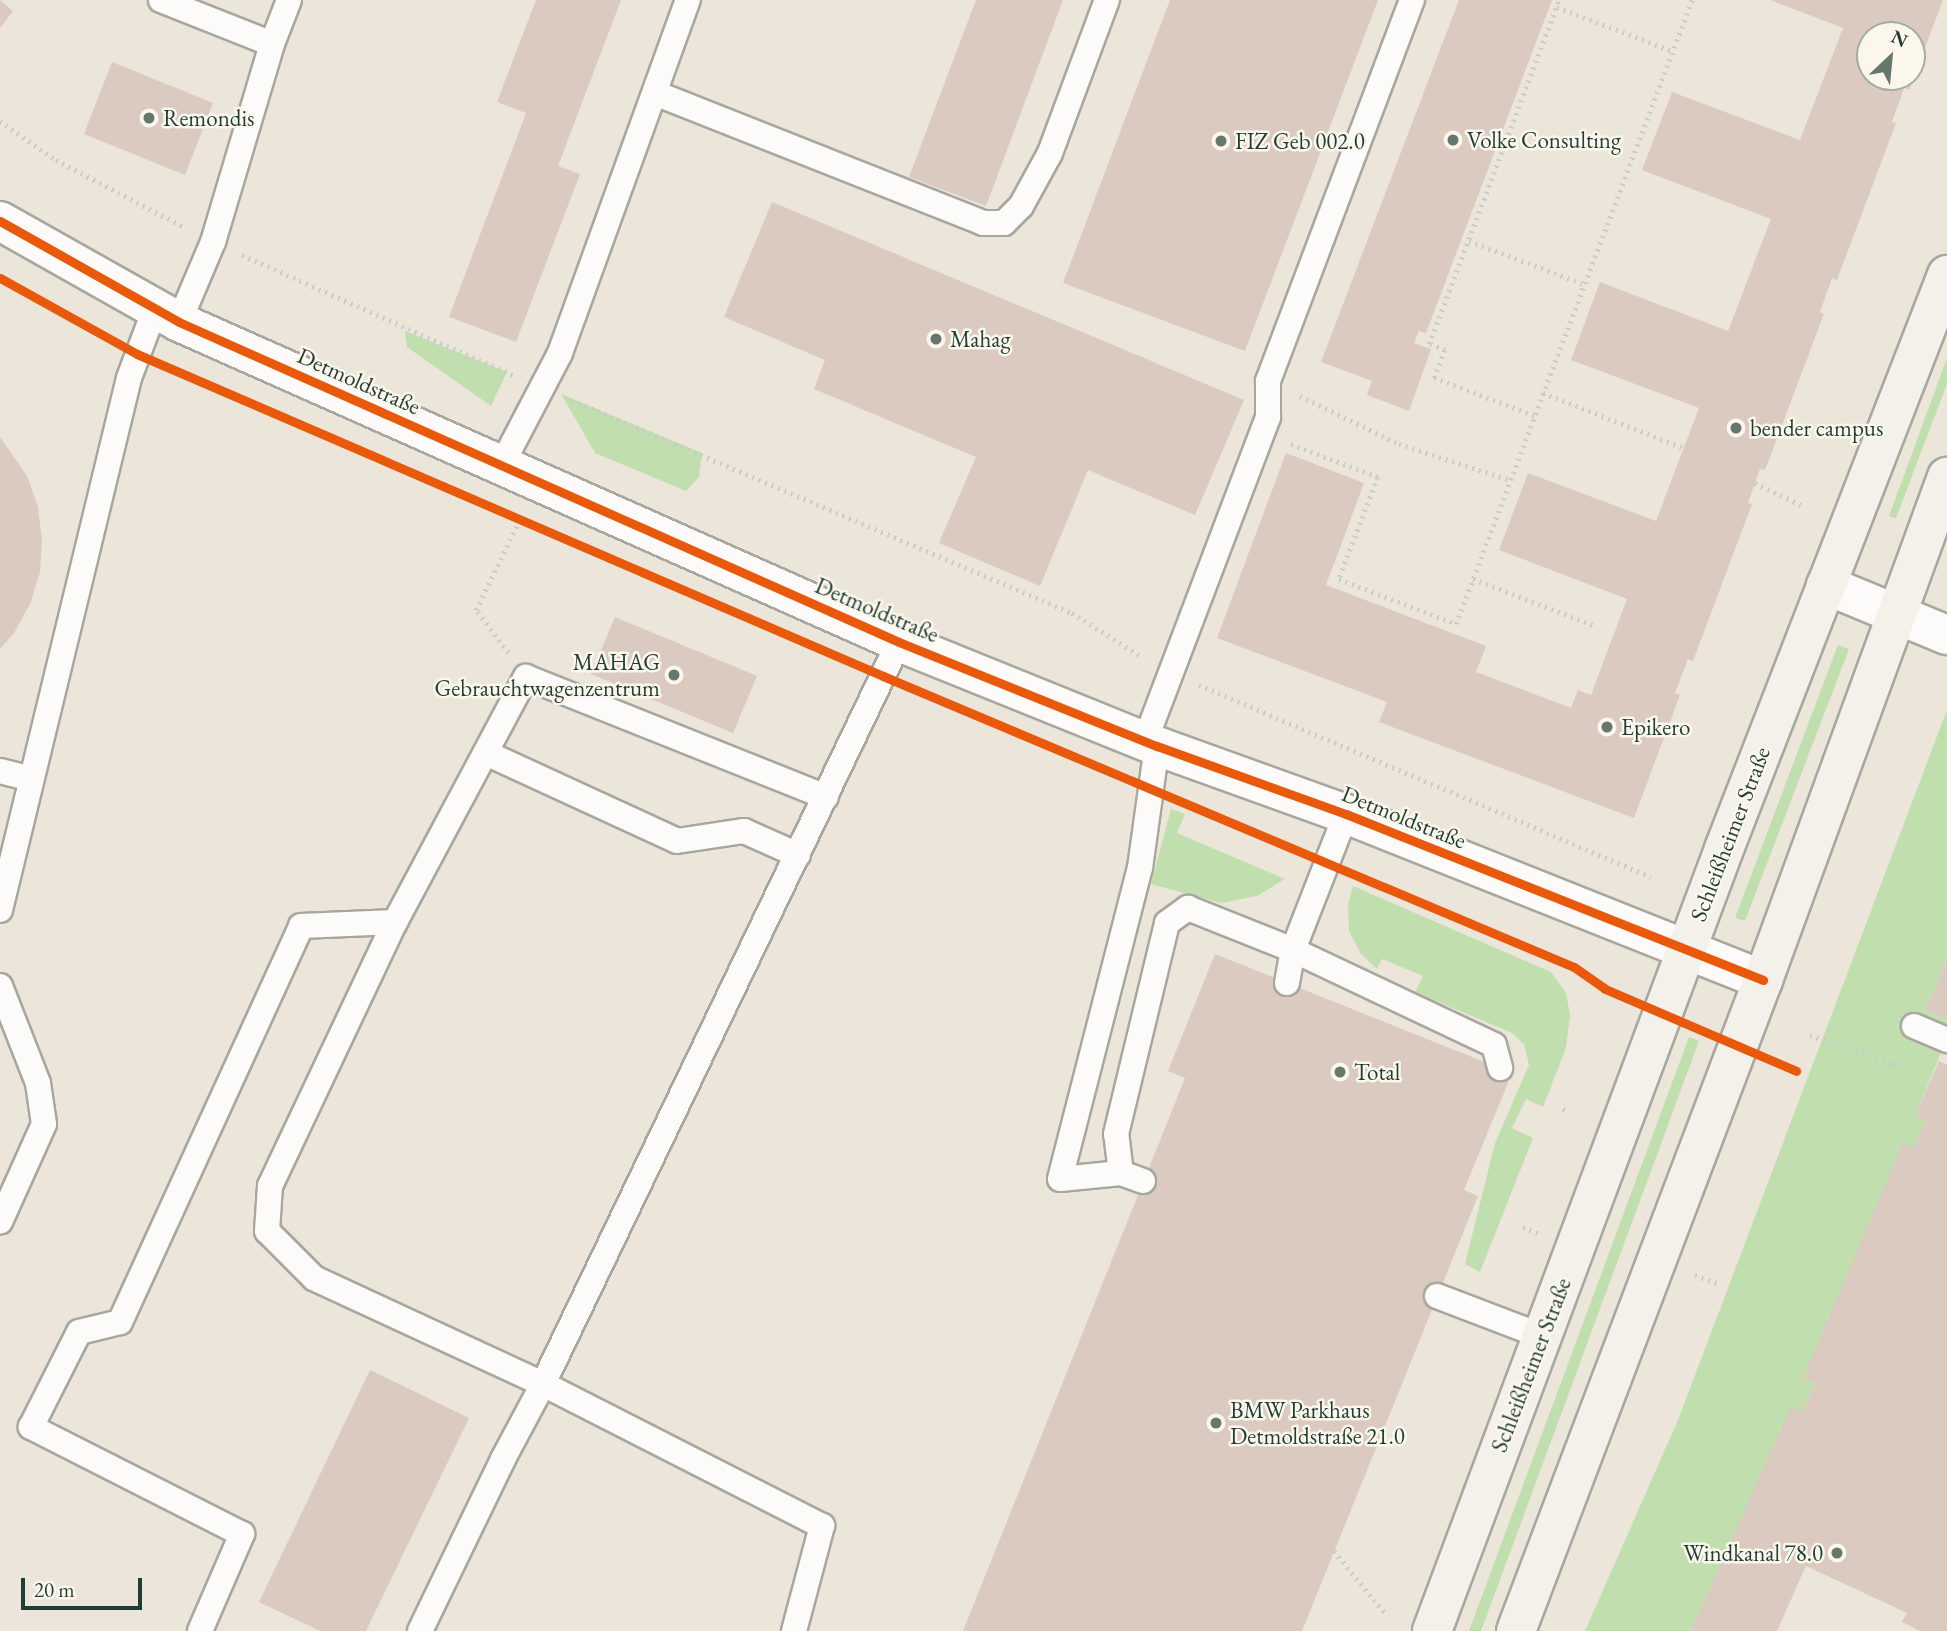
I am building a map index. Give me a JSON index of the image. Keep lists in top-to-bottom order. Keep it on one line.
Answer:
{"streets":{"main road":["Schleißheimer Straße"],"street":["Detmoldstraße"]},"crossings":[["Detmoldstraße","Schleißheimer Straße"]],"places":["Remondis","Volke Consulting","FIZ Geb 002.0","Mahag","bender campus","MAHAG Gebrauchtwagenzentrum","Epikero","Total","BMW Parkhaus Detmoldstraße 21.0","Windkanal 78.0"],"scale_bar":"20 m","north":"top right"}
